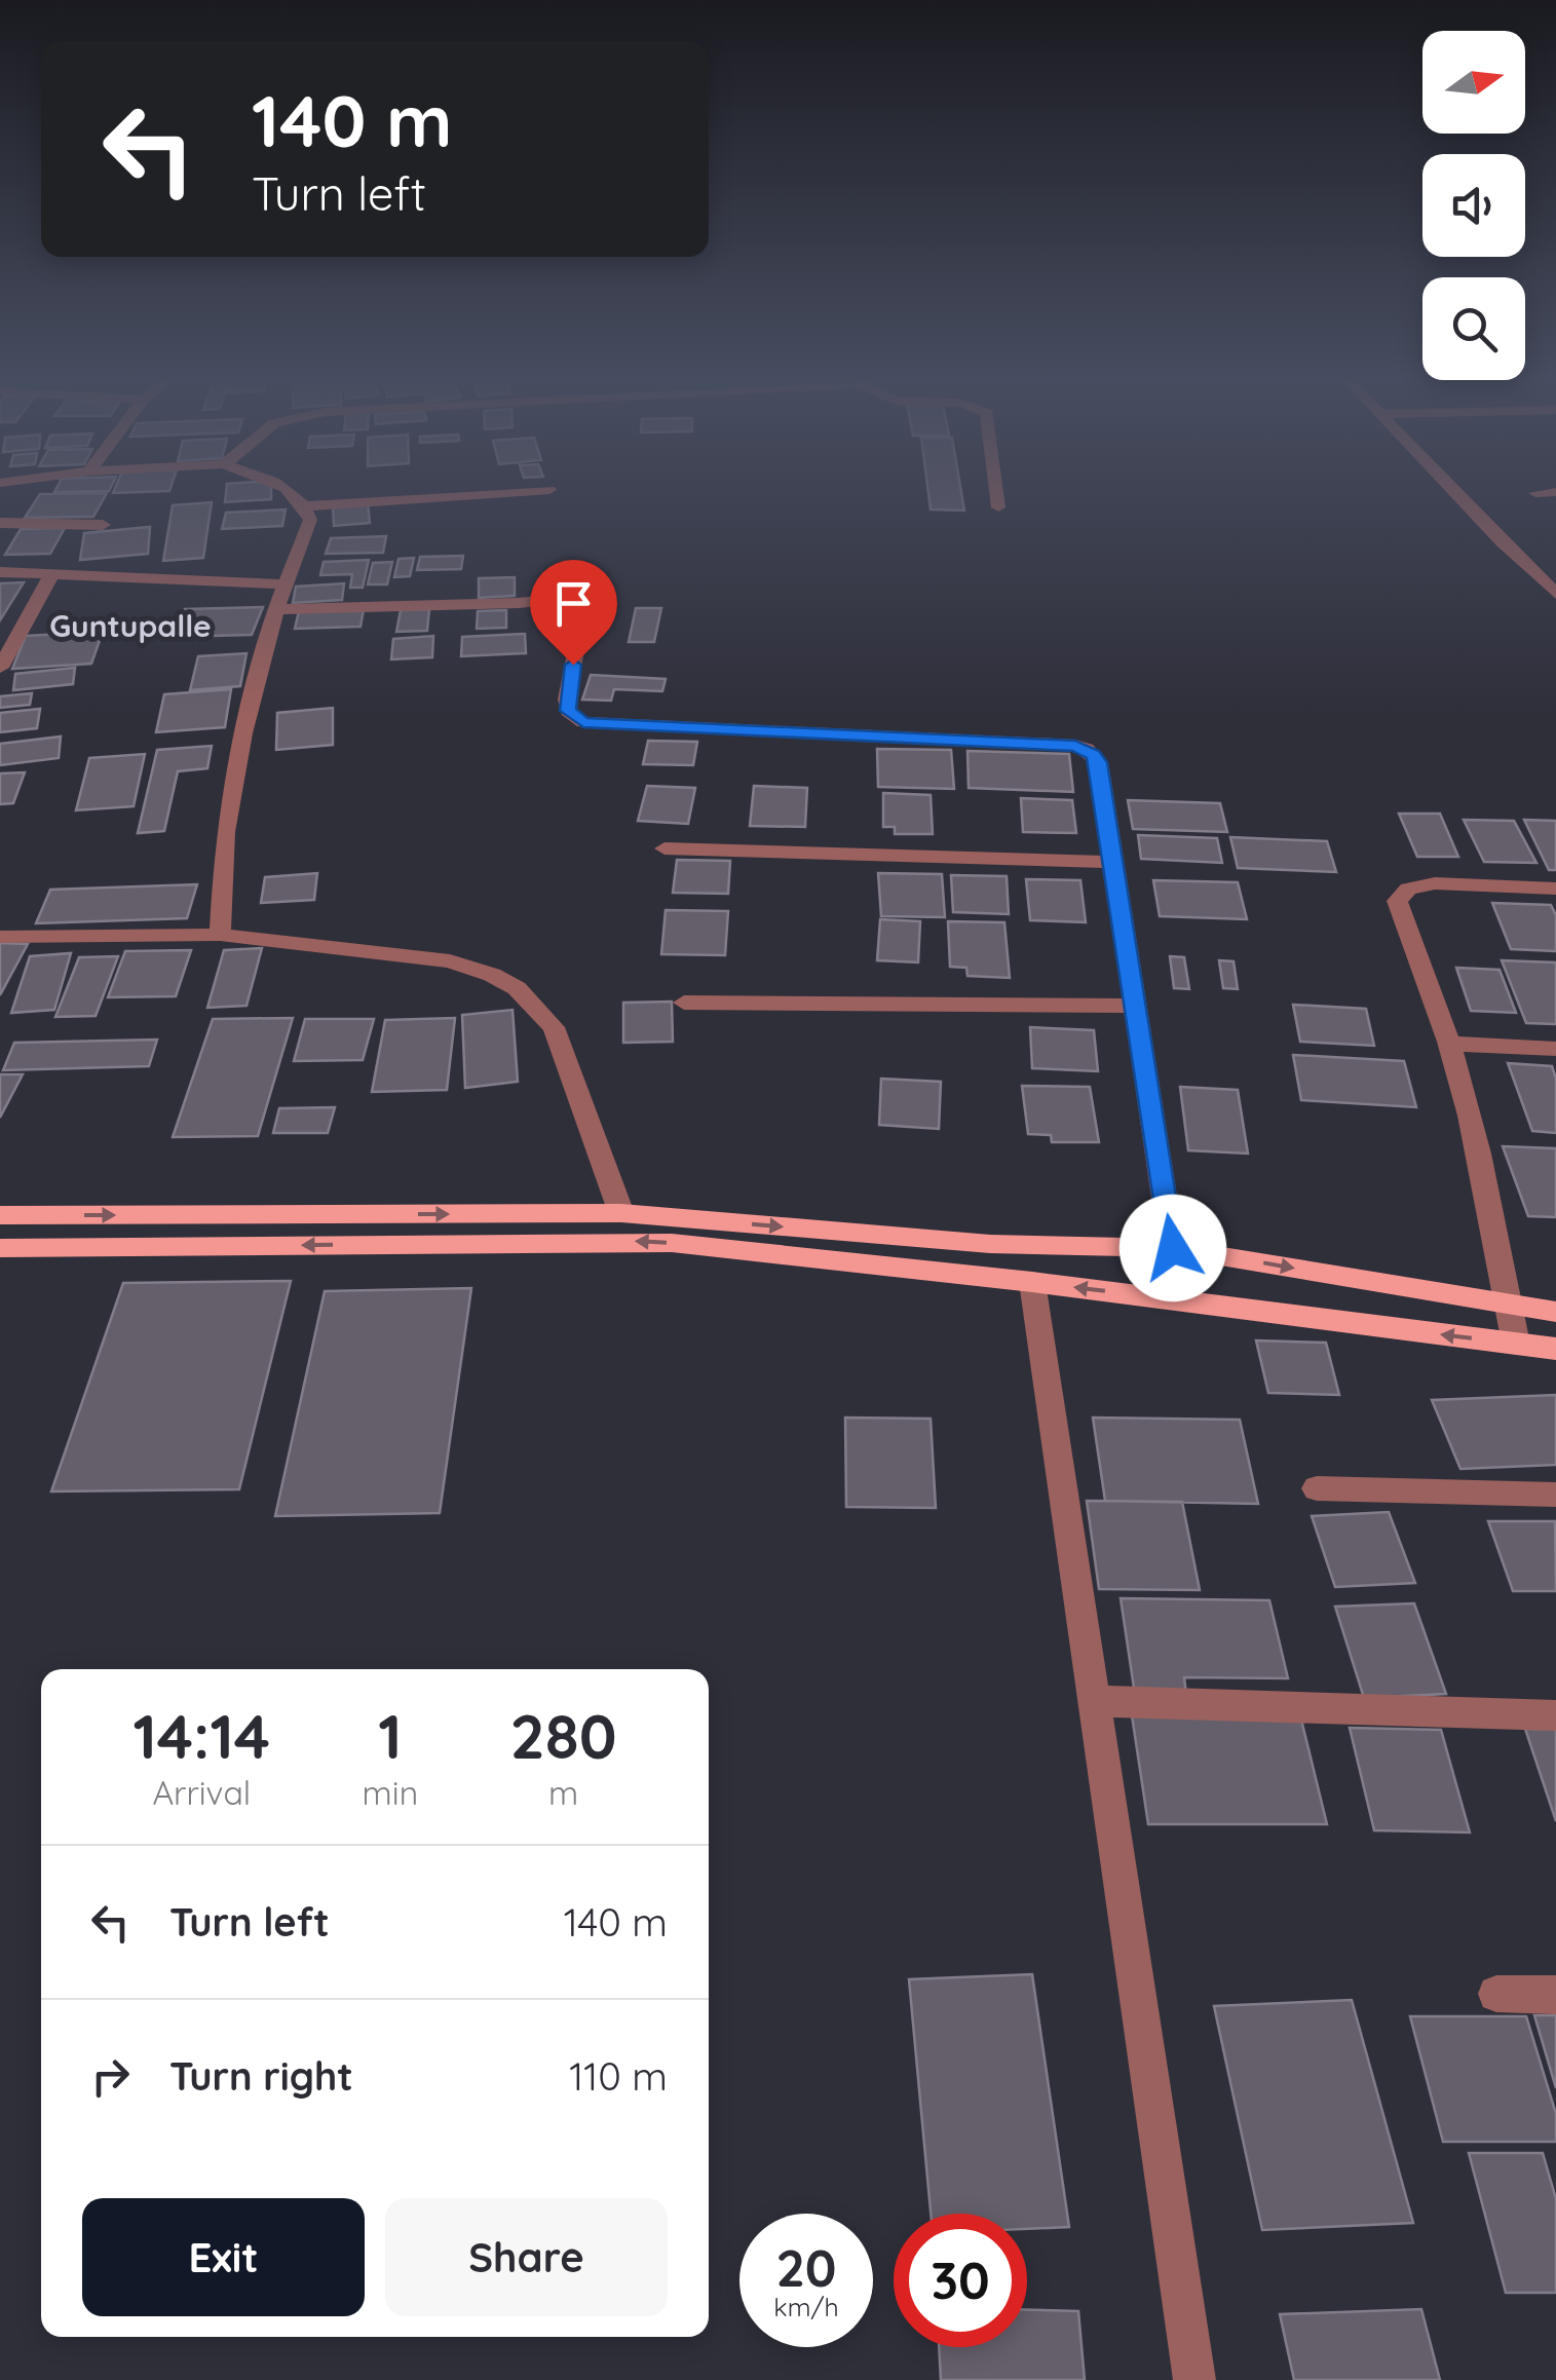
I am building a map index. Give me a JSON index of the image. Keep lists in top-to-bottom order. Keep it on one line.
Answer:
{"districts":["Guntupalle"],"north":"right","page":{"turn":["140 m","Turn left"],"eta":["14:14","Arrival","1","min","280","m"],"list":[{"name":"Turn left","value":"140 m"},{"name":"Turn right","value":"110 m"}],"buttons":["Exit","Share"],"speed":"20 km/h","limit":"30"}}
